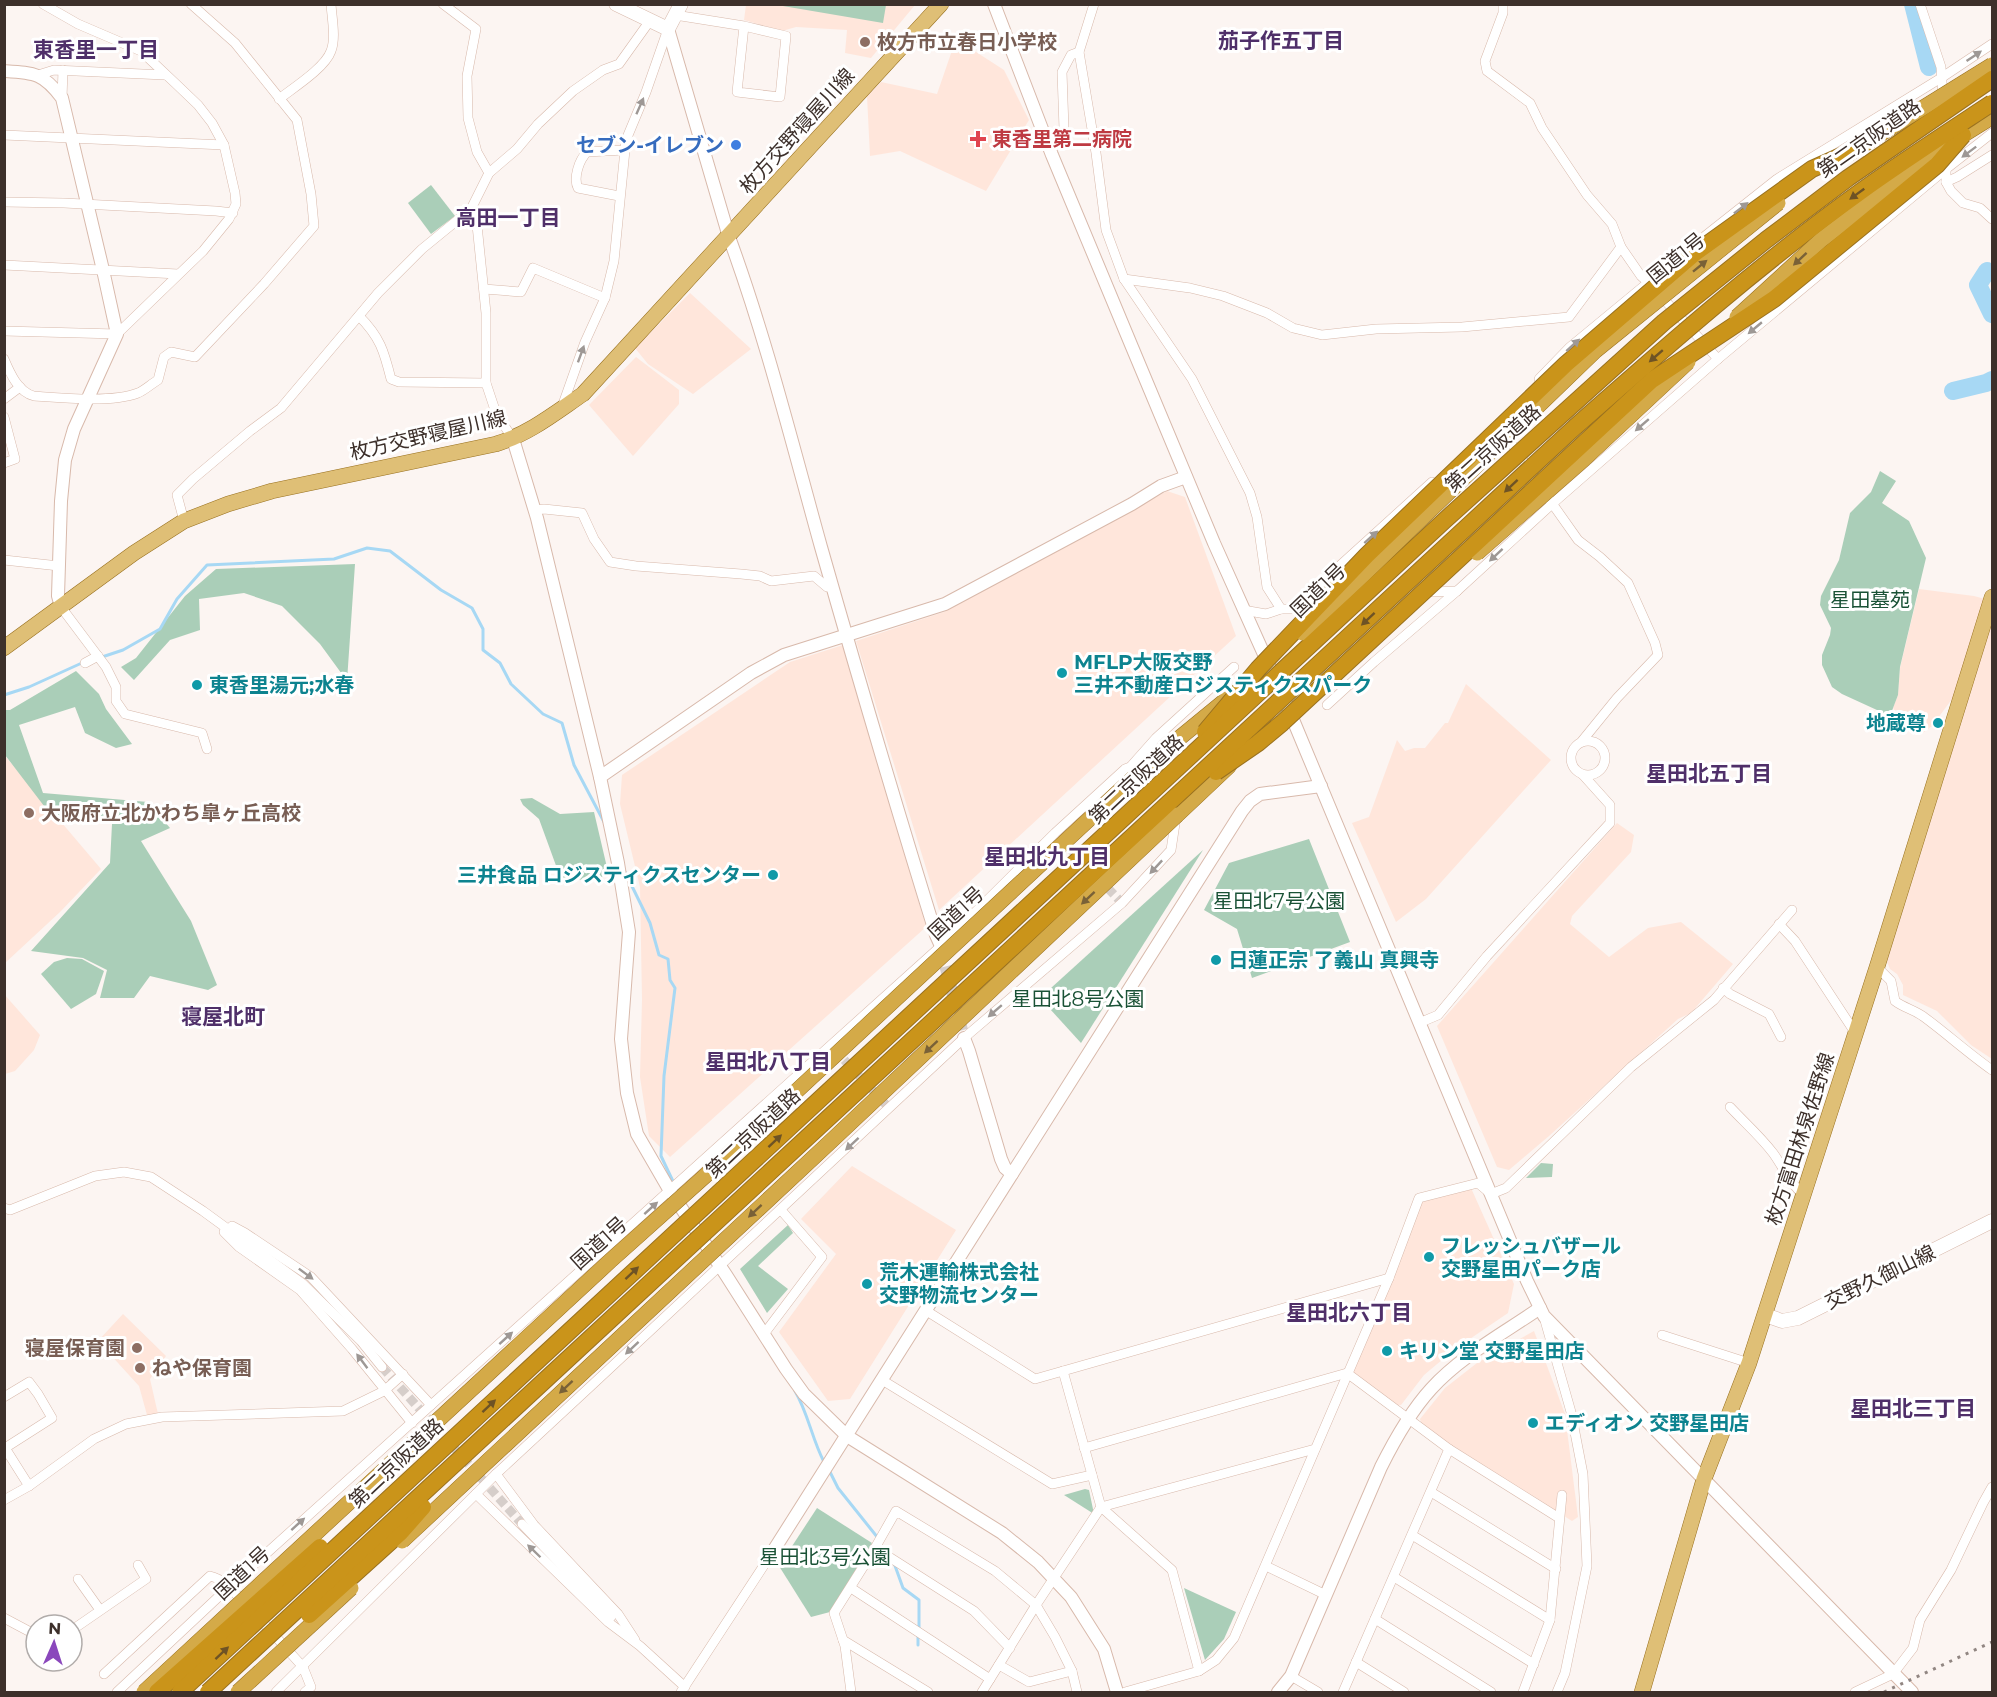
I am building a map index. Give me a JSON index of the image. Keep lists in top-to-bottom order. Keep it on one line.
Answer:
{"streets":{"highway":["第二京阪道路","国道1号"],"main road":["枚方交野寝屋川線","枚方富田林泉佐野線","交野久御山線"]},"crossings":[["枚方富田林泉佐野線","交野久御山線"]],"districts":["茄子作五丁目","東香里一丁目","高田一丁目","星田北五丁目","星田北九丁目","寝屋北町","星田北八丁目","星田北六丁目","星田北三丁目"],"parks":["星田墓苑","星田北7号公園","星田北8号公園","星田北3号公園"],"places":{"other":["枚方市立春日小学校","セブン-イレブン","MFLP大阪交野 三井不動産ロジスティクスパーク","東香里湯元;水春","地蔵尊","大阪府立北かわち皐ヶ丘高校","三井食品 ロジスティクスセンター","日蓮正宗 了義山 真興寺","フレッシュバザール 交野星田パーク店","荒木運輸株式会社 交野物流センター","寝屋保育園","キリン堂 交野星田店","ねや保育園","エディオン 交野星田店"],"health":["東香里第二病院"]},"north":"top"}
